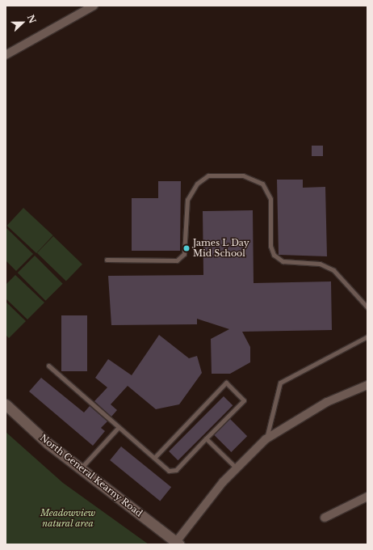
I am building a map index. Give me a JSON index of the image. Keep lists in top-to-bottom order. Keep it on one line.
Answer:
{"streets":{"street":["North General Kearny Road"]},"parks":["Meadowview natural area"],"places":["James L Day Mid School"],"north":"right"}
